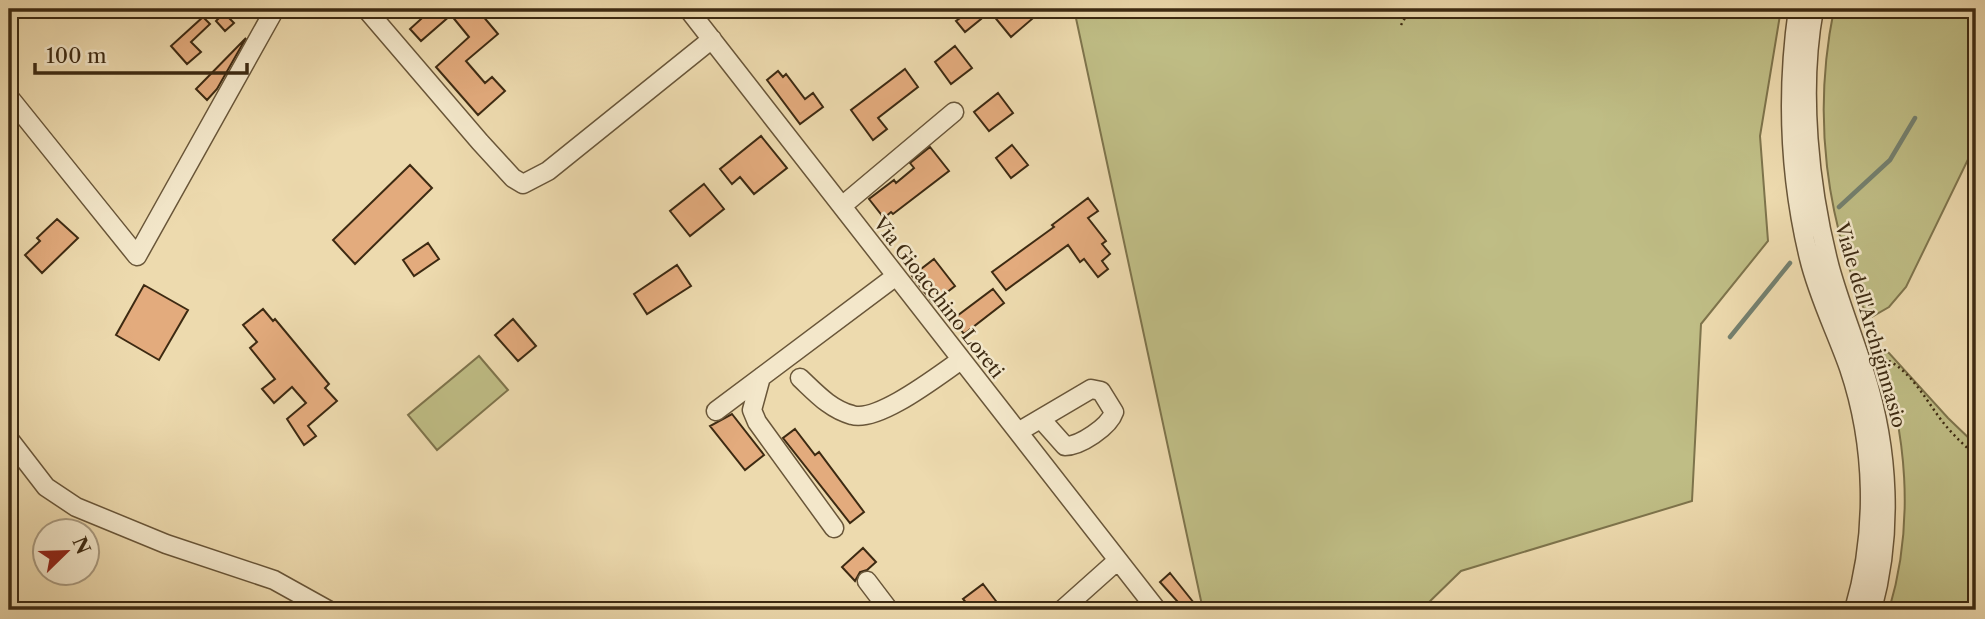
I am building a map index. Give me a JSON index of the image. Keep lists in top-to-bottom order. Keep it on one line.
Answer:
{"streets":{"street":["Via Gioacchino Loreti","Viale dell'Archiginnasio"]},"scale_bar":"100 m","north":"top right"}
